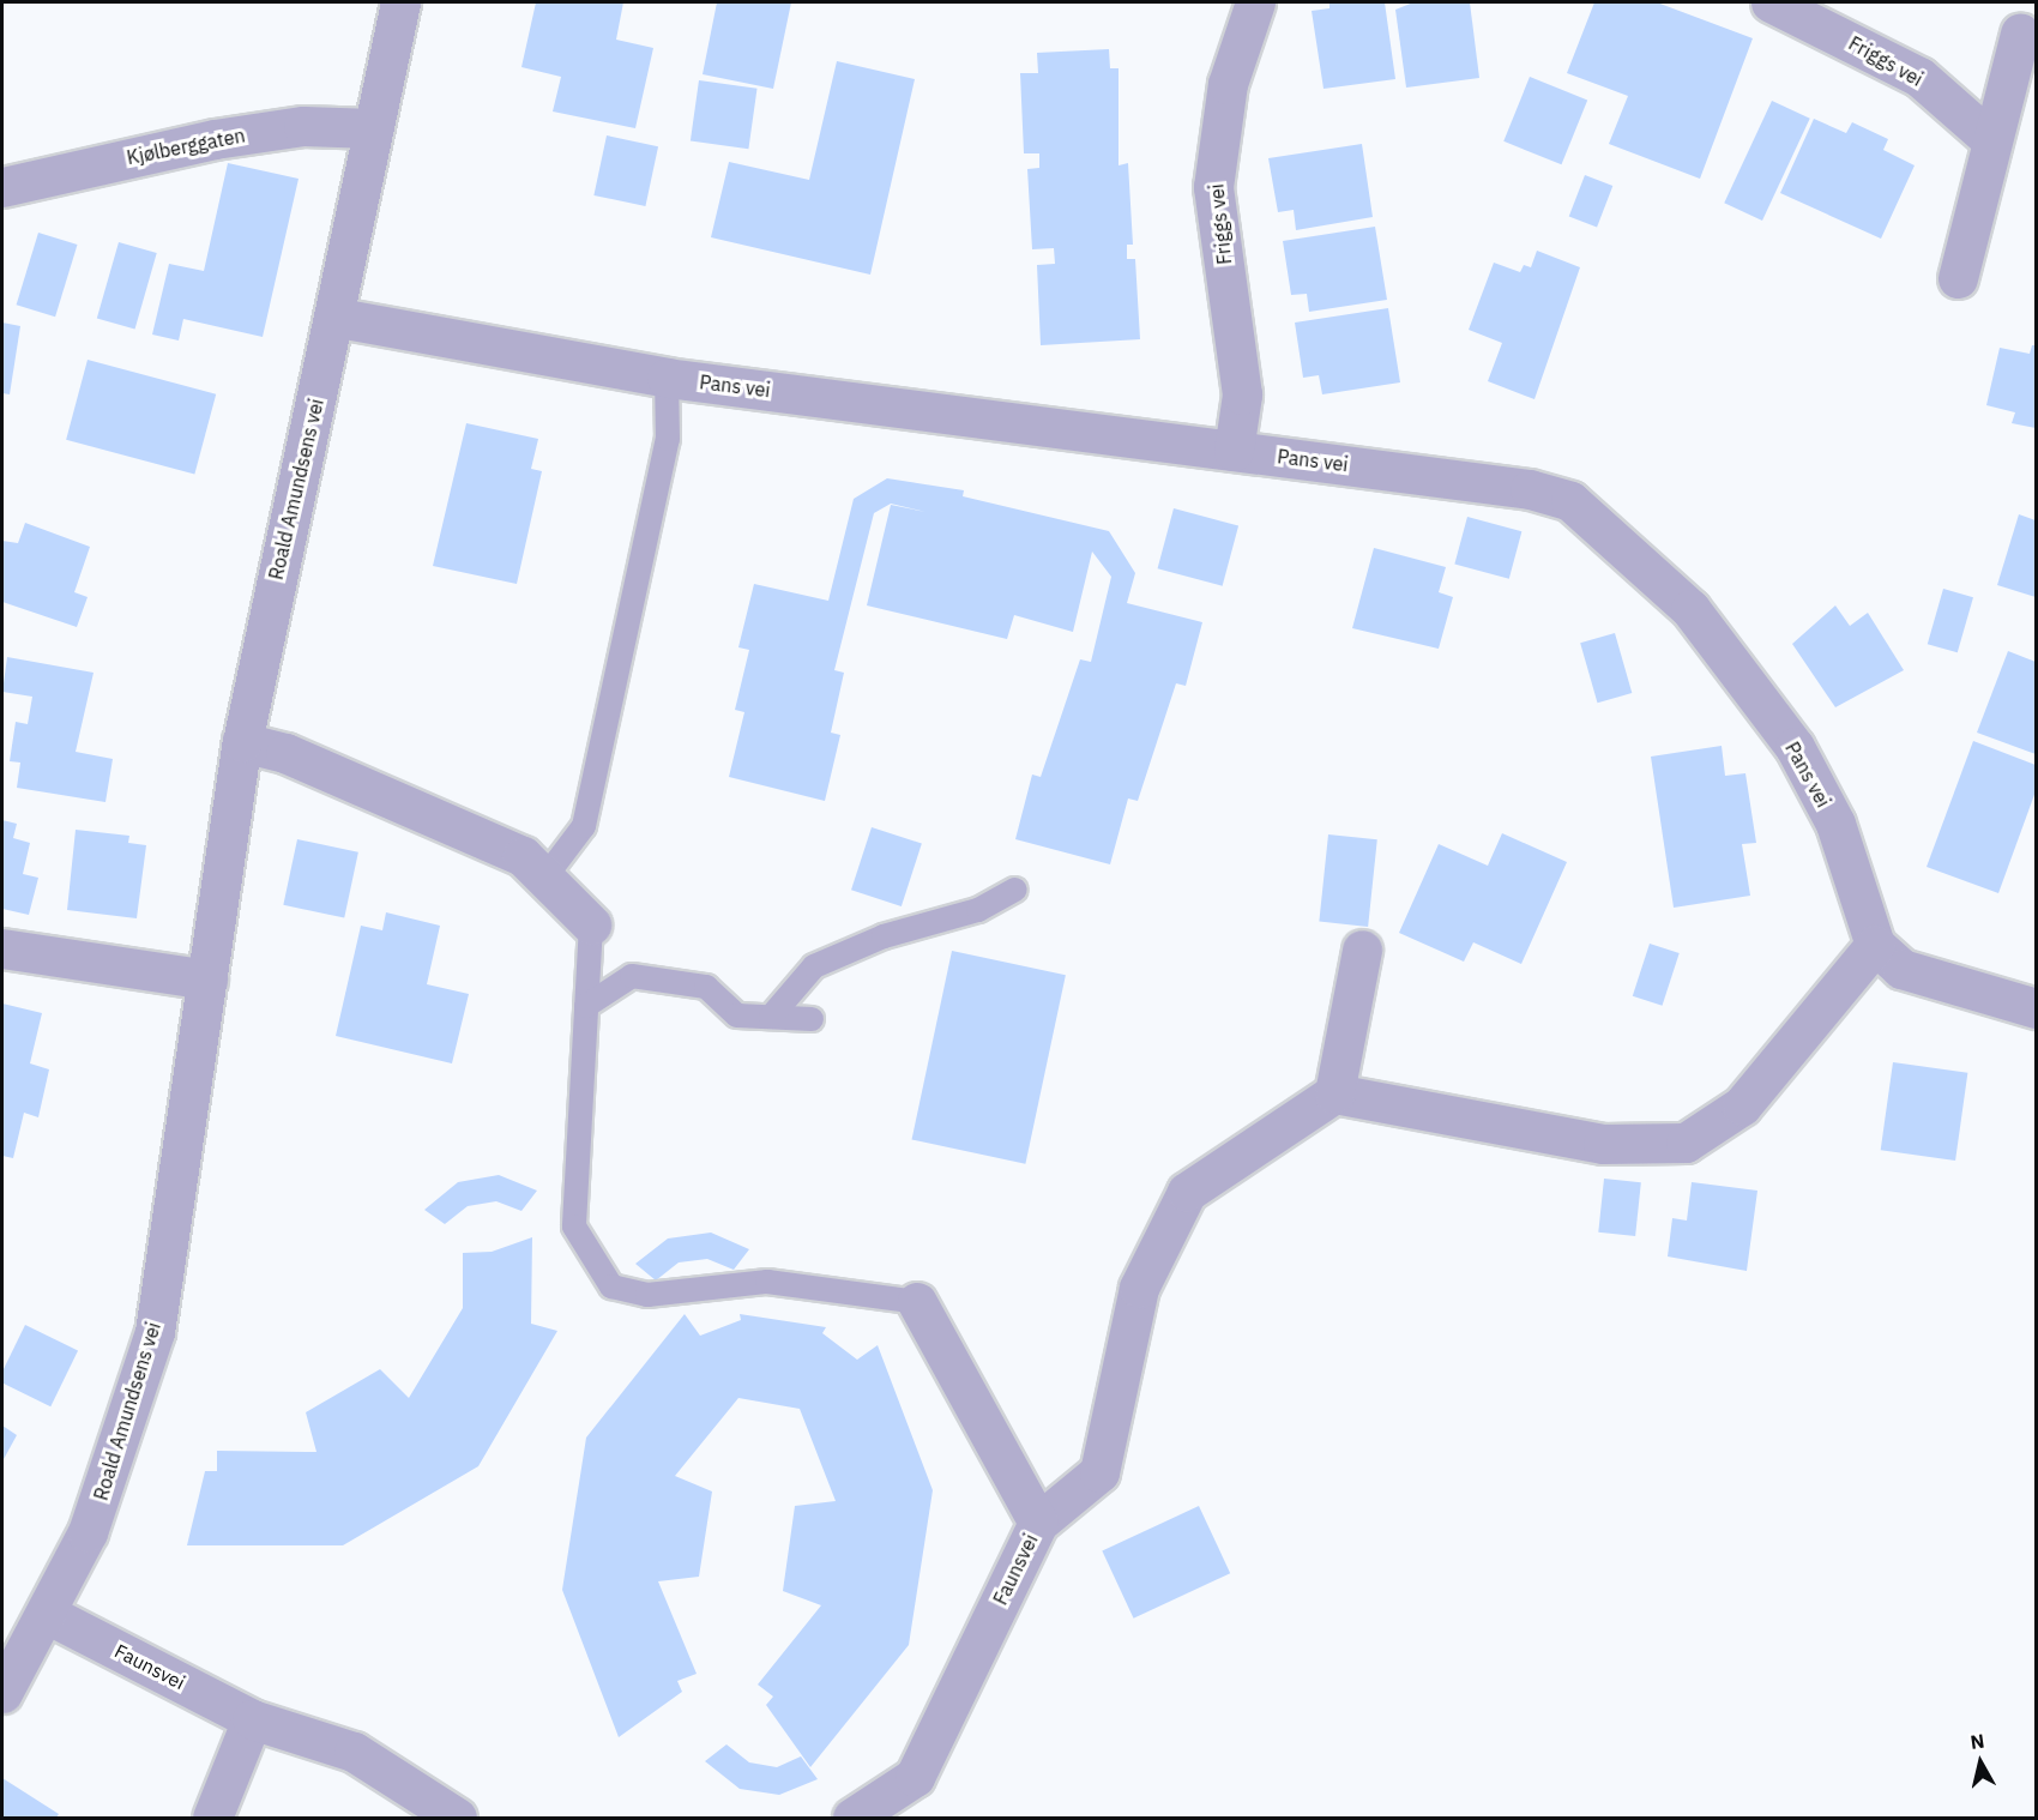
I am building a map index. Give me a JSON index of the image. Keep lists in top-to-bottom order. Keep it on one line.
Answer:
{"streets":{"street":["Friggs vei","Kjølberggaten","Pans vei","Roald Amundsens vei","Faunsvei"]},"crossings":[["Friggs vei","Pans vei"],["Kjølberggaten","Roald Amundsens vei"],["Pans vei","Roald Amundsens vei"],["Roald Amundsens vei","Faunsvei"]],"north":"top"}
